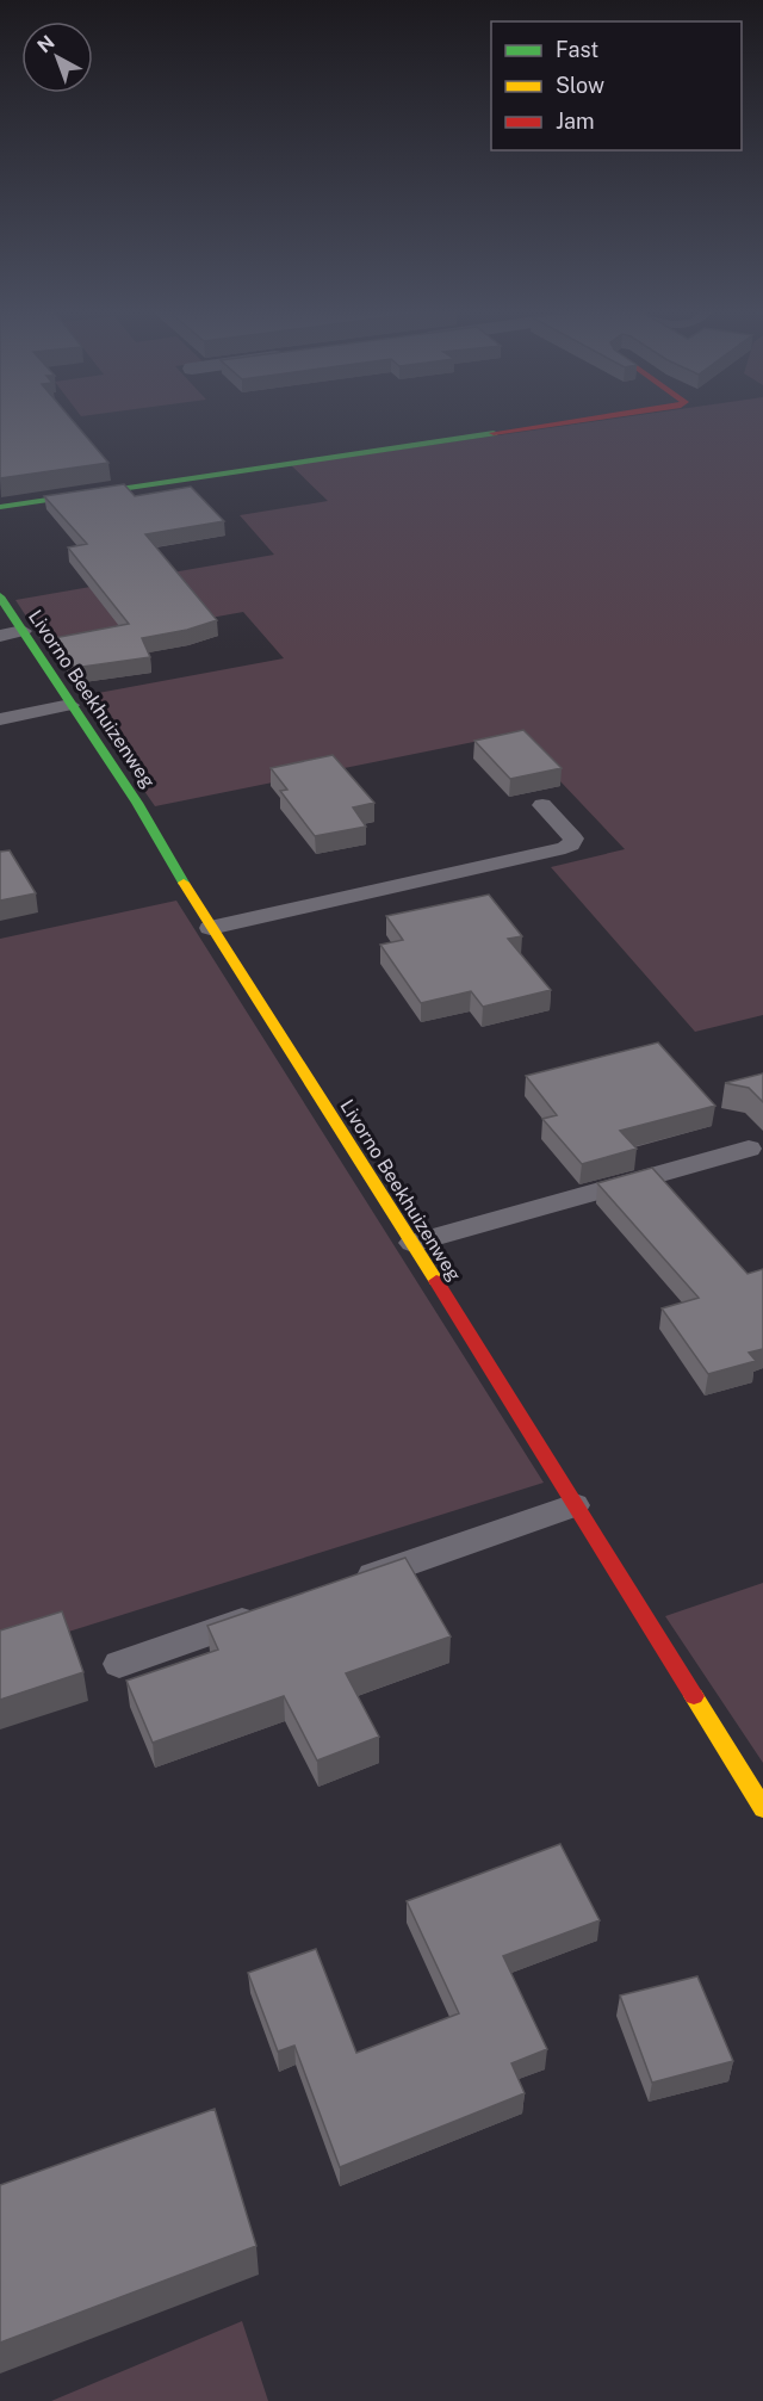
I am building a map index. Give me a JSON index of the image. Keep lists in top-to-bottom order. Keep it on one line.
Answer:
{"streets":{"street":["Livorno Beekhuizenweg"]},"legend":["Fast","Slow","Jam"],"north":"top left"}
